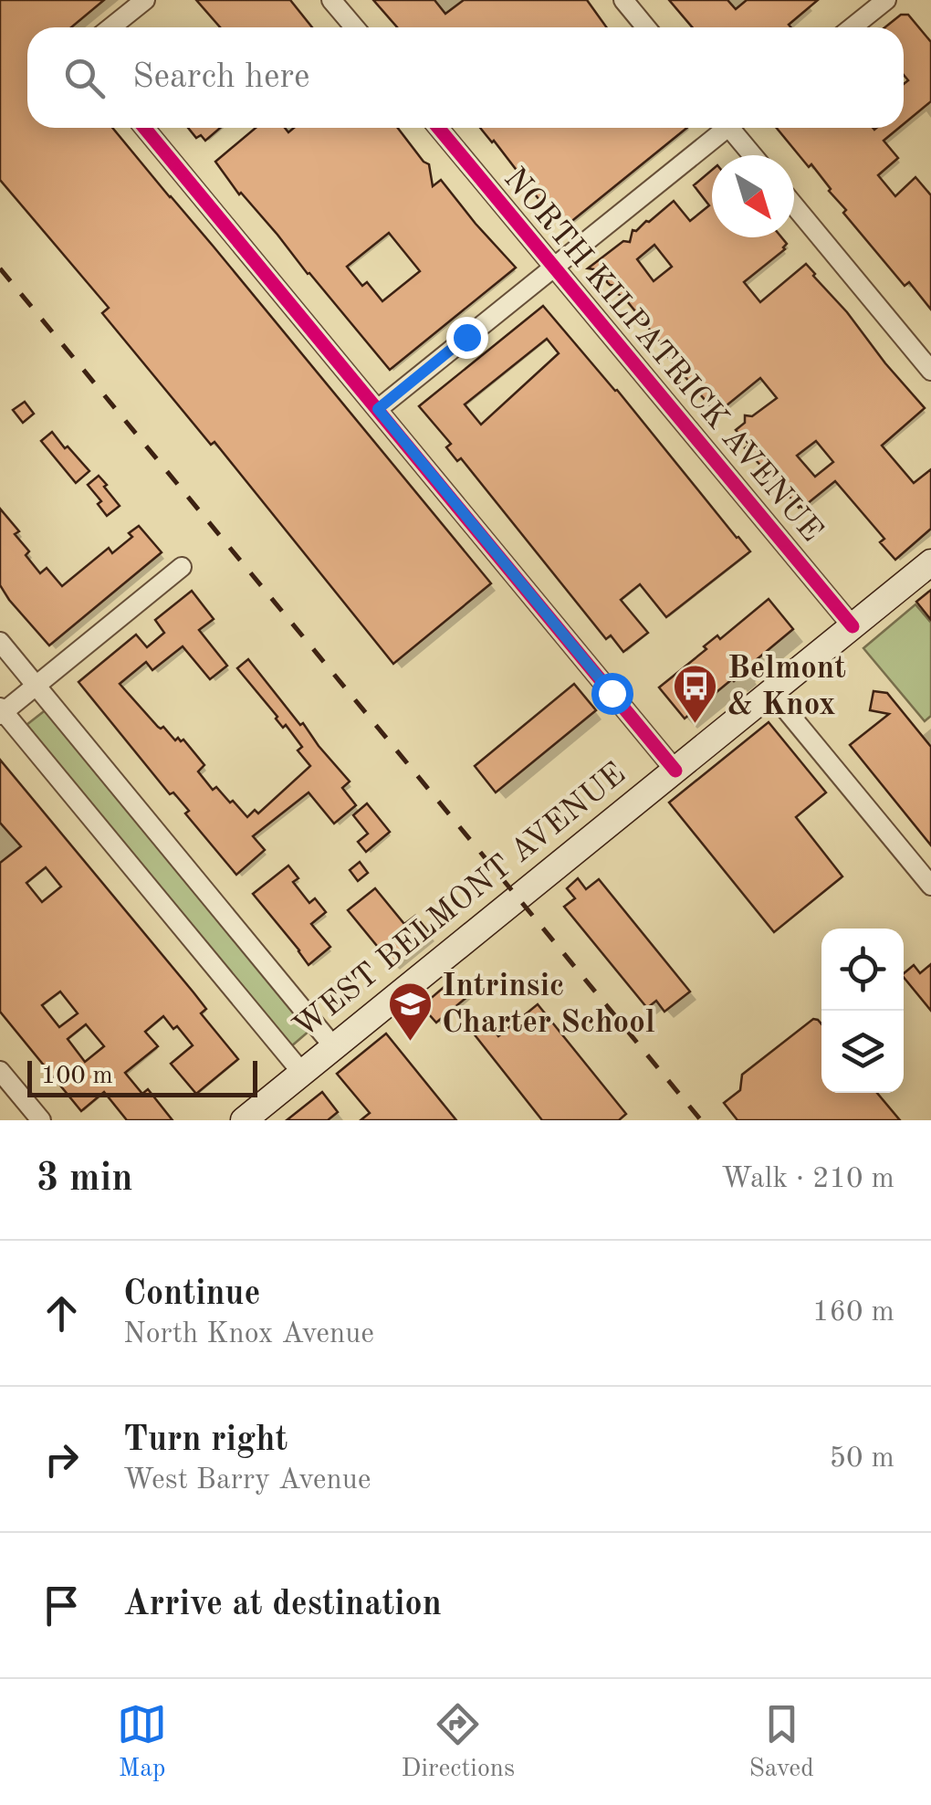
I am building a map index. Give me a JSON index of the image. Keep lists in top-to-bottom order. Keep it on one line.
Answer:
{"streets":{"main road":["WEST BELMONT AVENUE"],"street":["NORTH KILPATRICK AVENUE"]},"crossings":[["NORTH KILPATRICK AVENUE","WEST BELMONT AVENUE"]],"places":{"bus stop":["Belmont & Knox"],"school or university":["Intrinsic Charter School"]},"scale_bar":"100 m","north":"bottom right","page":{"search":"Search here","scale":"100 m","heading":["3 min","Walk · 210 m"],"list":[["Continue","North Knox Avenue","160 m"],["Turn right","West Barry Avenue","50 m"],"Arrive at destination"],"nav":["Map","Directions","Saved"]}}
